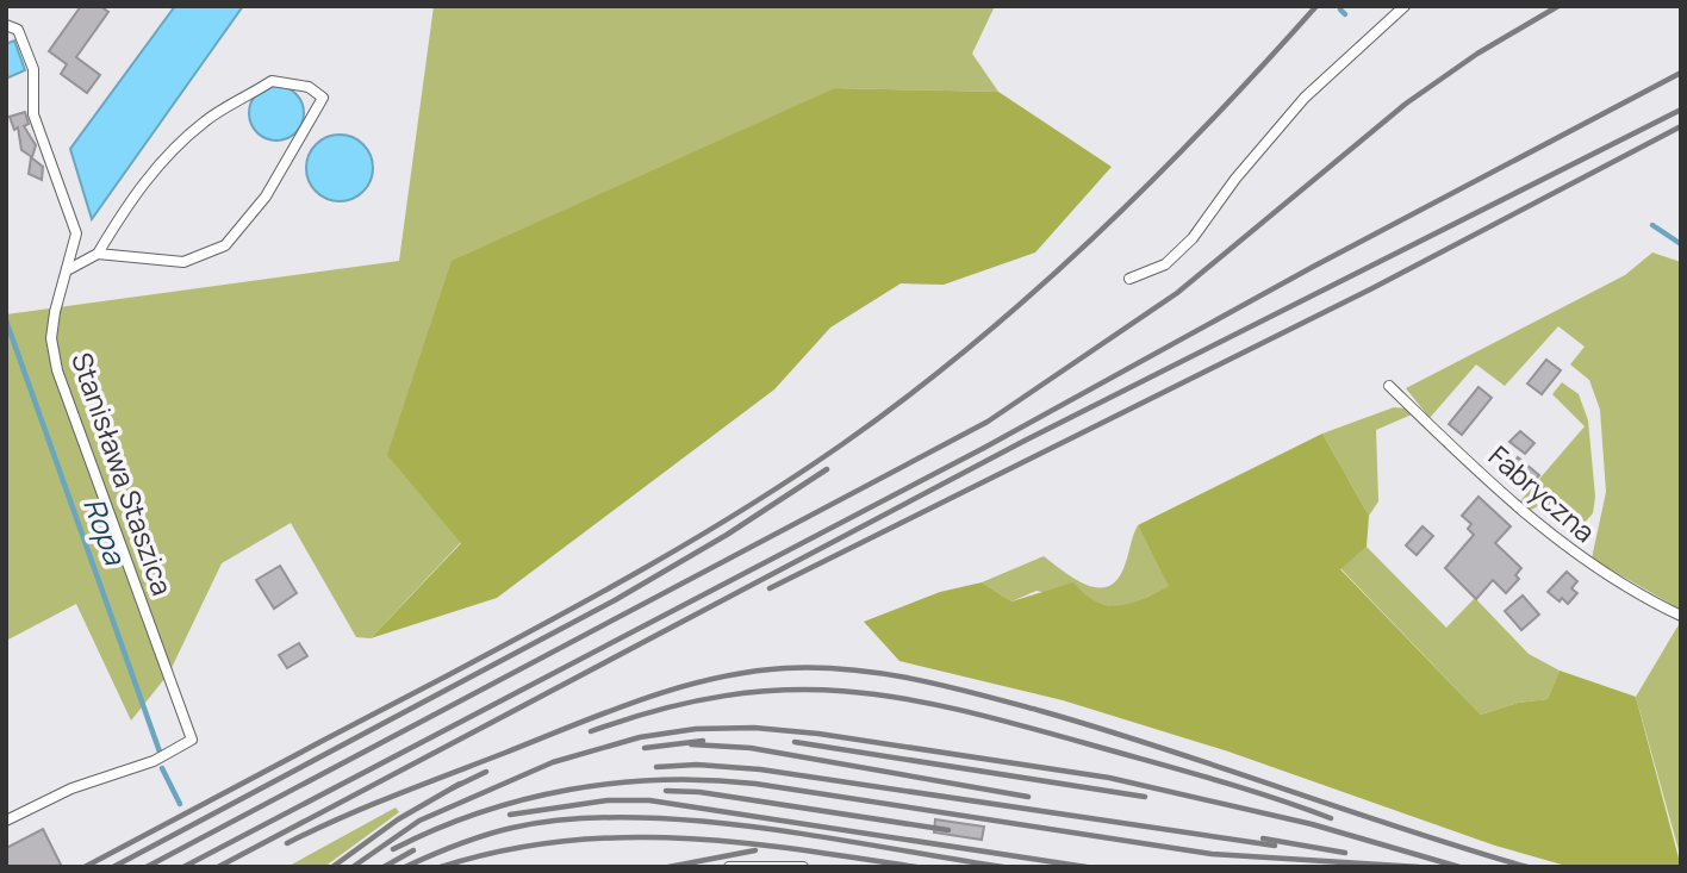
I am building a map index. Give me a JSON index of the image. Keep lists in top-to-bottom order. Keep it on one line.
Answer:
{"streets":{"lane":["Stanisława Staszica","Fabryczna"]},"water":["Ropa"]}
